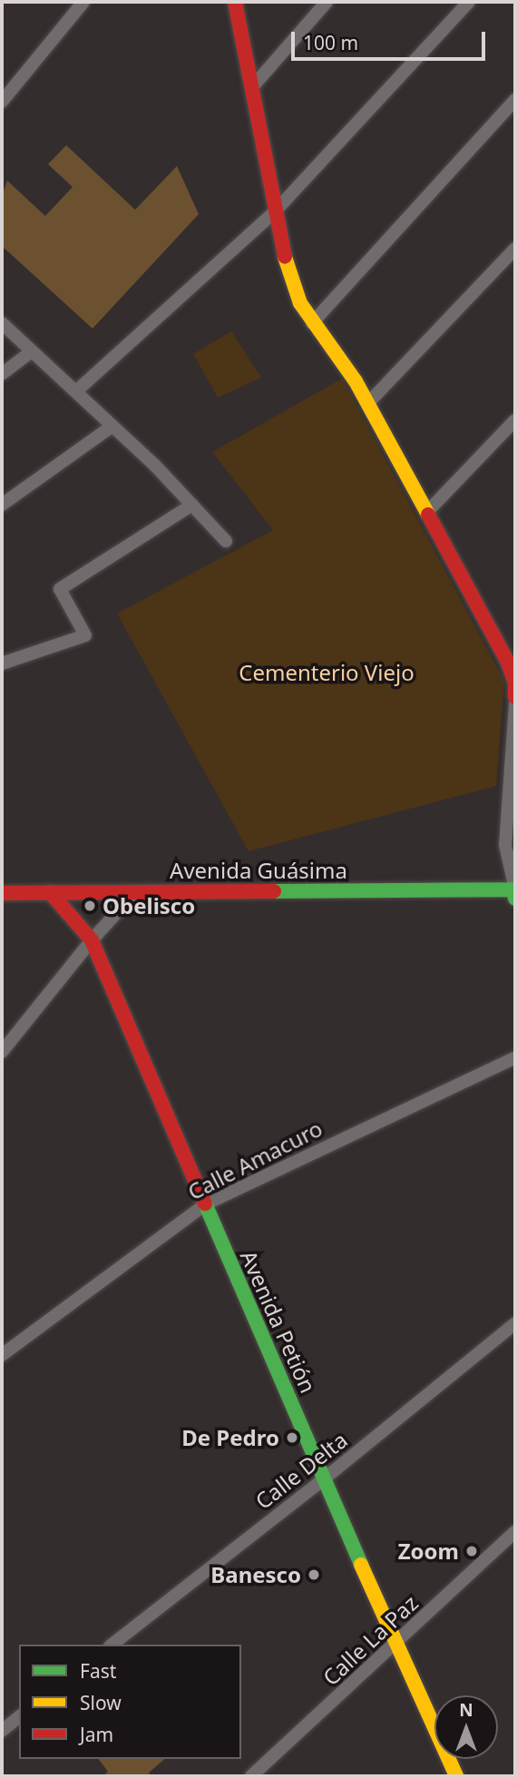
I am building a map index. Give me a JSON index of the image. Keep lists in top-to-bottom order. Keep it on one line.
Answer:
{"streets":{"street":["Avenida Guásima","Calle Amacuro","Avenida Petión","Calle Delta","Calle La Paz"]},"crossings":[["Avenida Guásima","Avenida Petión"],["Calle Amacuro","Avenida Petión"],["Avenida Petión","Calle Delta"],["Avenida Petión","Calle La Paz"]],"parks":["Cementerio Viejo"],"places":["Obelisco","De Pedro","Zoom","Banesco"],"legend":["Fast","Slow","Jam"],"scale_bar":"100 m","north":"top"}
